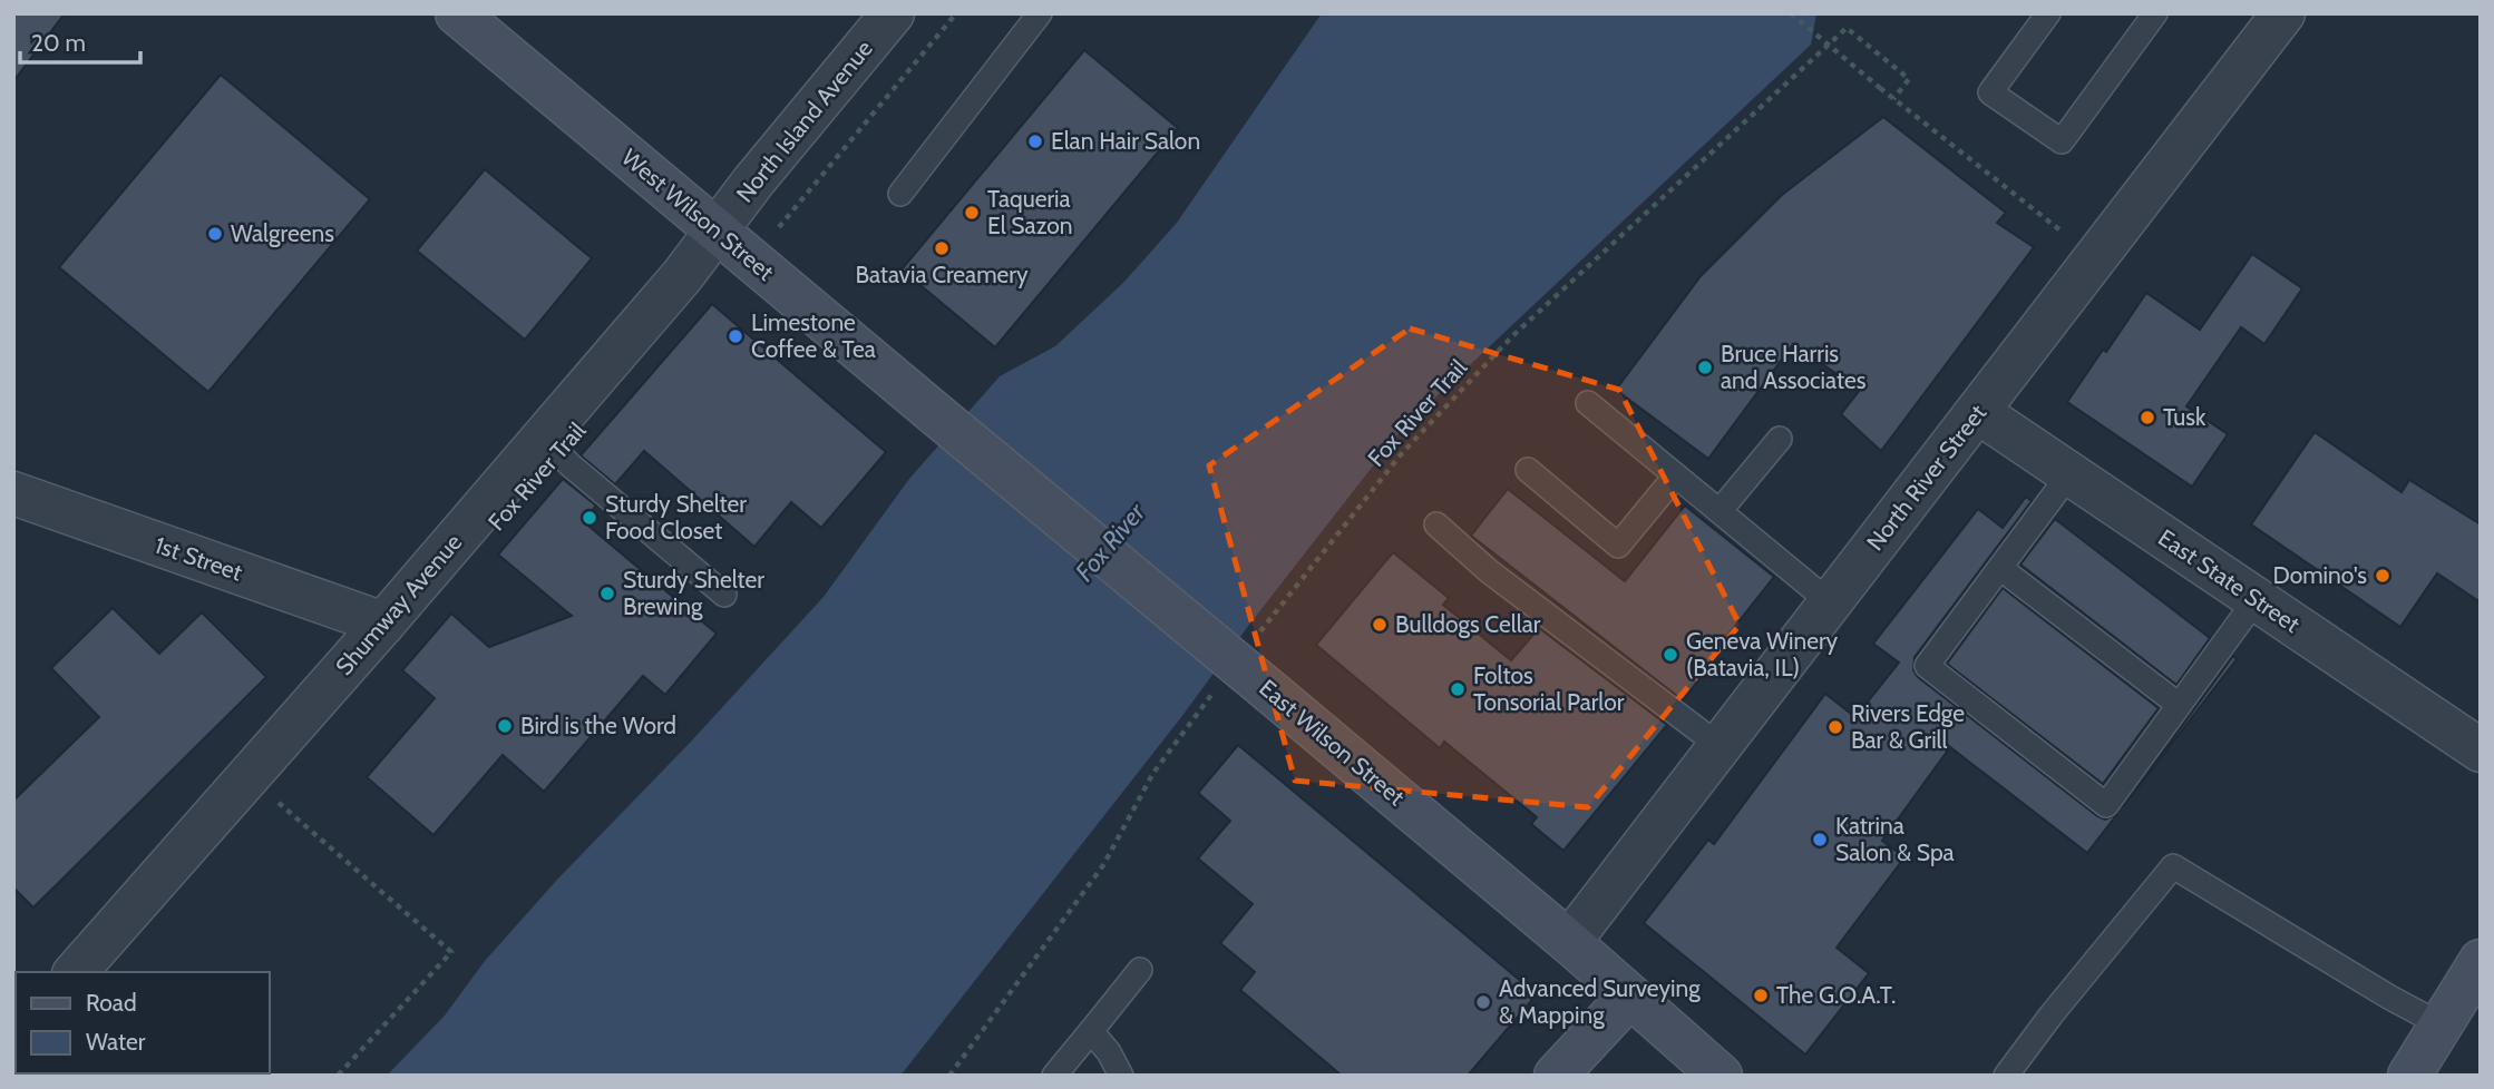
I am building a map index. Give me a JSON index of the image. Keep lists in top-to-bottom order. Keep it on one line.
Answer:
{"streets":{"main road":["West Wilson Street","East Wilson Street"],"street":["North Island Avenue","North River Street","1st Street","East State Street","Shumway Avenue"],"path":["Fox River Trail"]},"crossings":[["North Island Avenue","West Wilson Street"],["North Island Avenue","Shumway Avenue"],["West Wilson Street","Shumway Avenue"],["West Wilson Street","East Wilson Street"],["North River Street","East State Street"],["North River Street","East Wilson Street"],["1st Street","Shumway Avenue"]],"water":["Fox River"],"places":["Elan Hair Salon","Taqueria El Sazon","Walgreens","Batavia Creamery","Limestone Coffee & Tea","Bruce Harris and Associates","Tusk","Sturdy Shelter Food Closet","Domino's","Sturdy Shelter Brewing","Bulldogs Cellar","Geneva Winery (Batavia, IL)","Foltos Tonsorial Parlor","Bird is the Word","Rivers Edge Bar & Grill","Katrina Salon & Spa","The G.O.A.T.","Advanced Surveying & Mapping"],"legend":["Road","Water"],"scale_bar":"20 m"}
